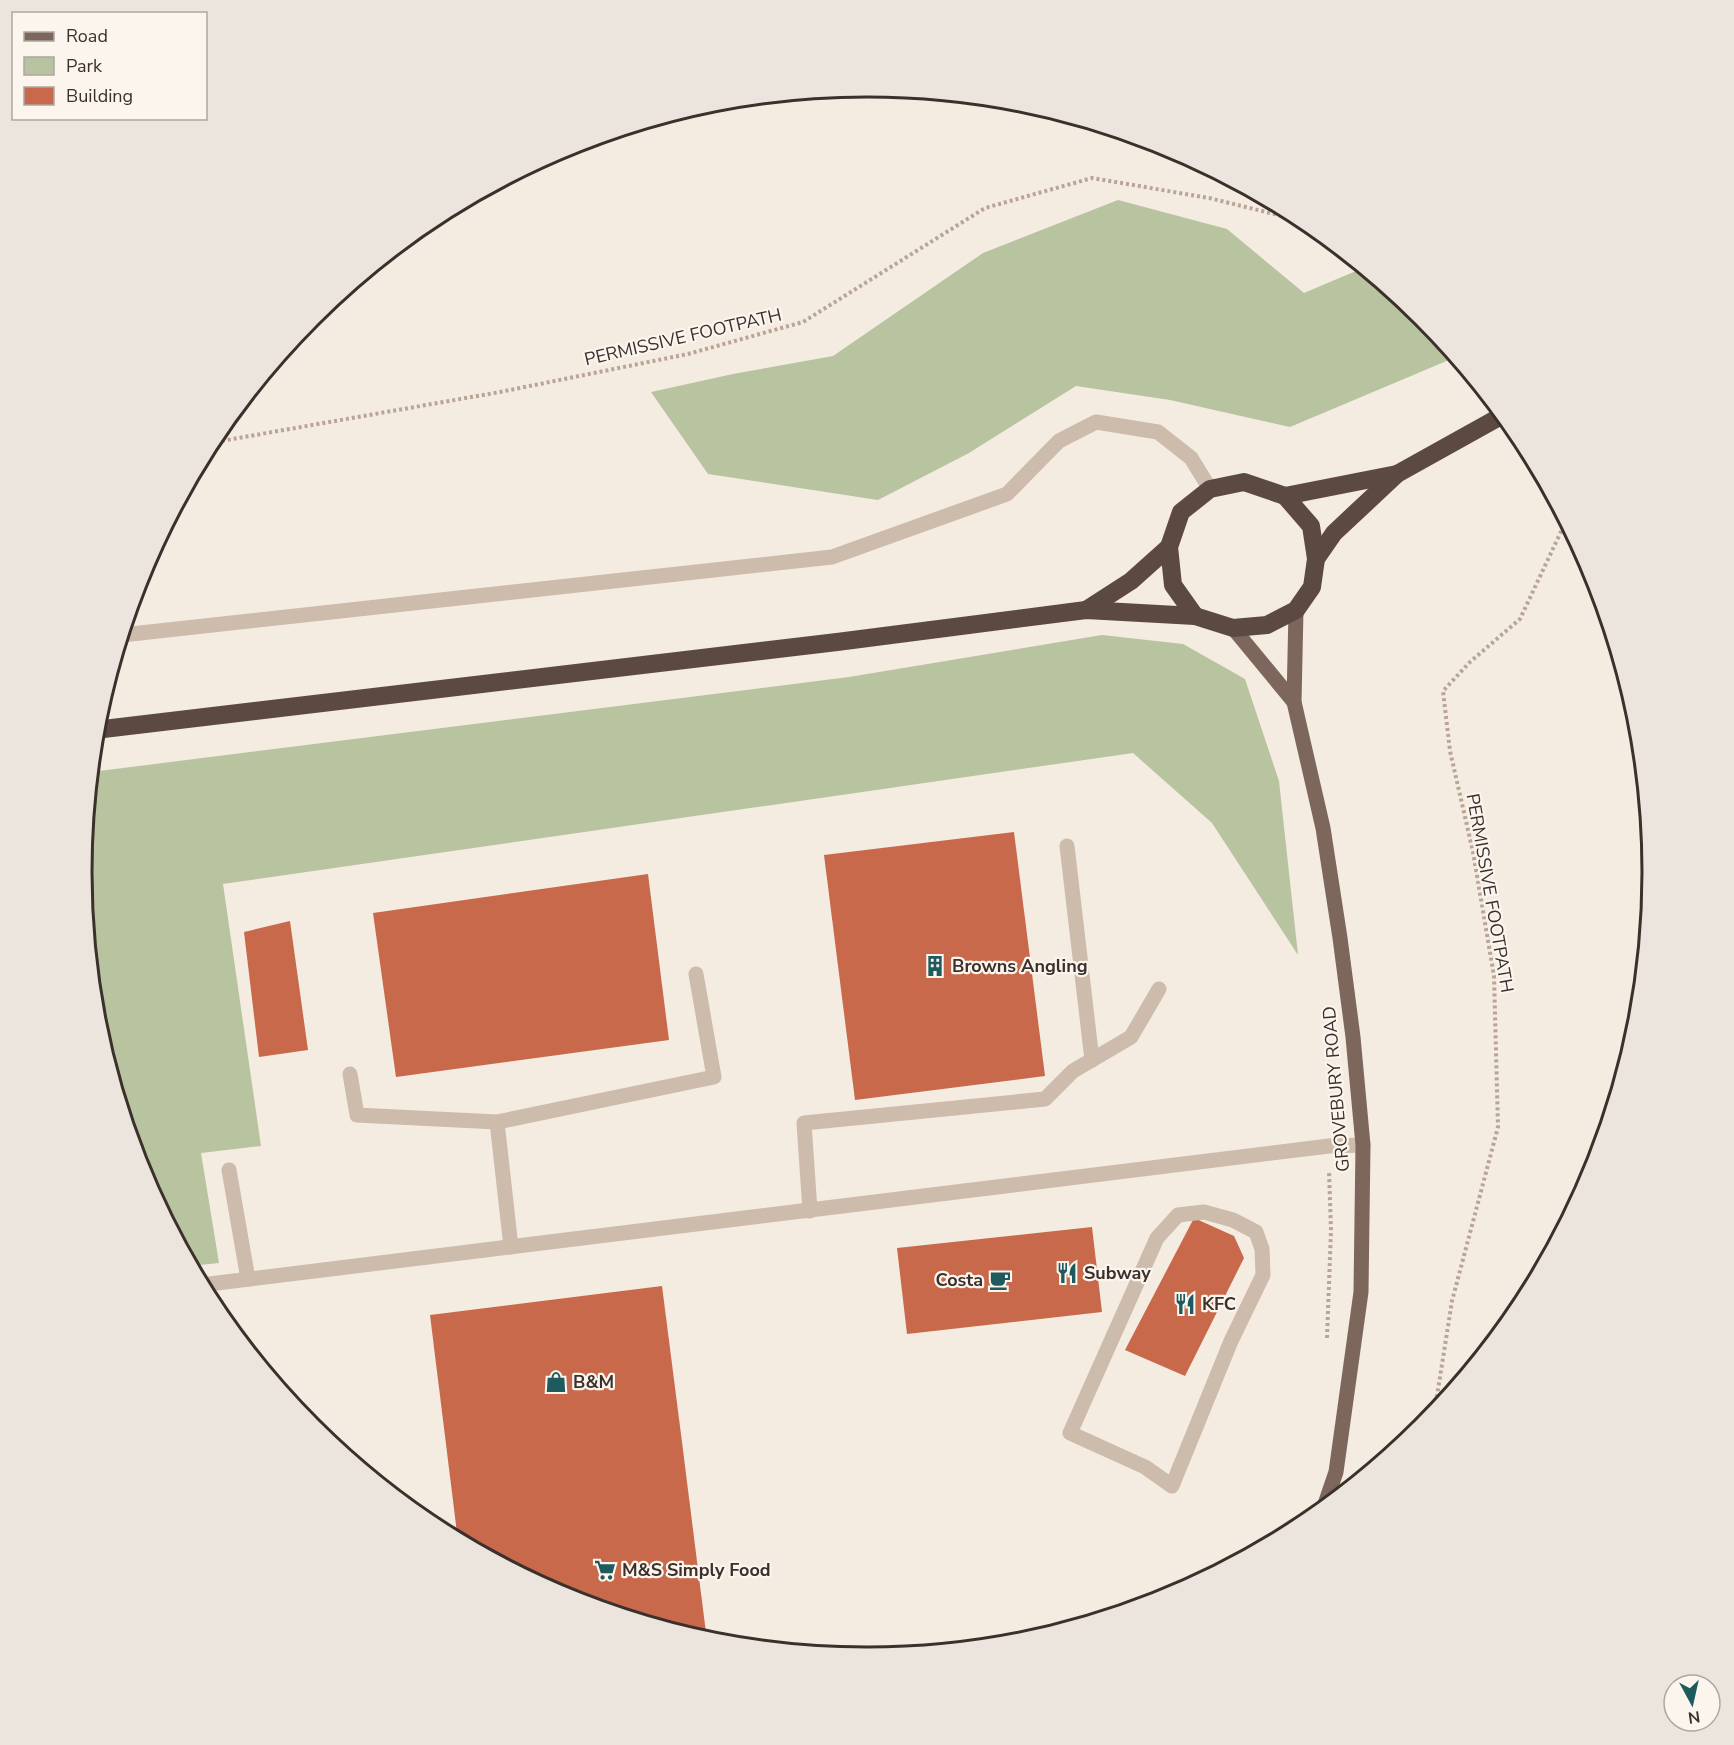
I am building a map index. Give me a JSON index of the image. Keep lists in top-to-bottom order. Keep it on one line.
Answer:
{"streets":{"main road":["GROVEBURY ROAD"],"path":["PERMISSIVE FOOTPATH"]},"places":{"building":["Browns Angling"],"restaurant":["Subway","KFC"],"cafe":["Costa"],"shop":["B&M"],"supermarket":["M&S Simply Food"]},"legend":["Road","Park","Building"],"north":"bottom"}
